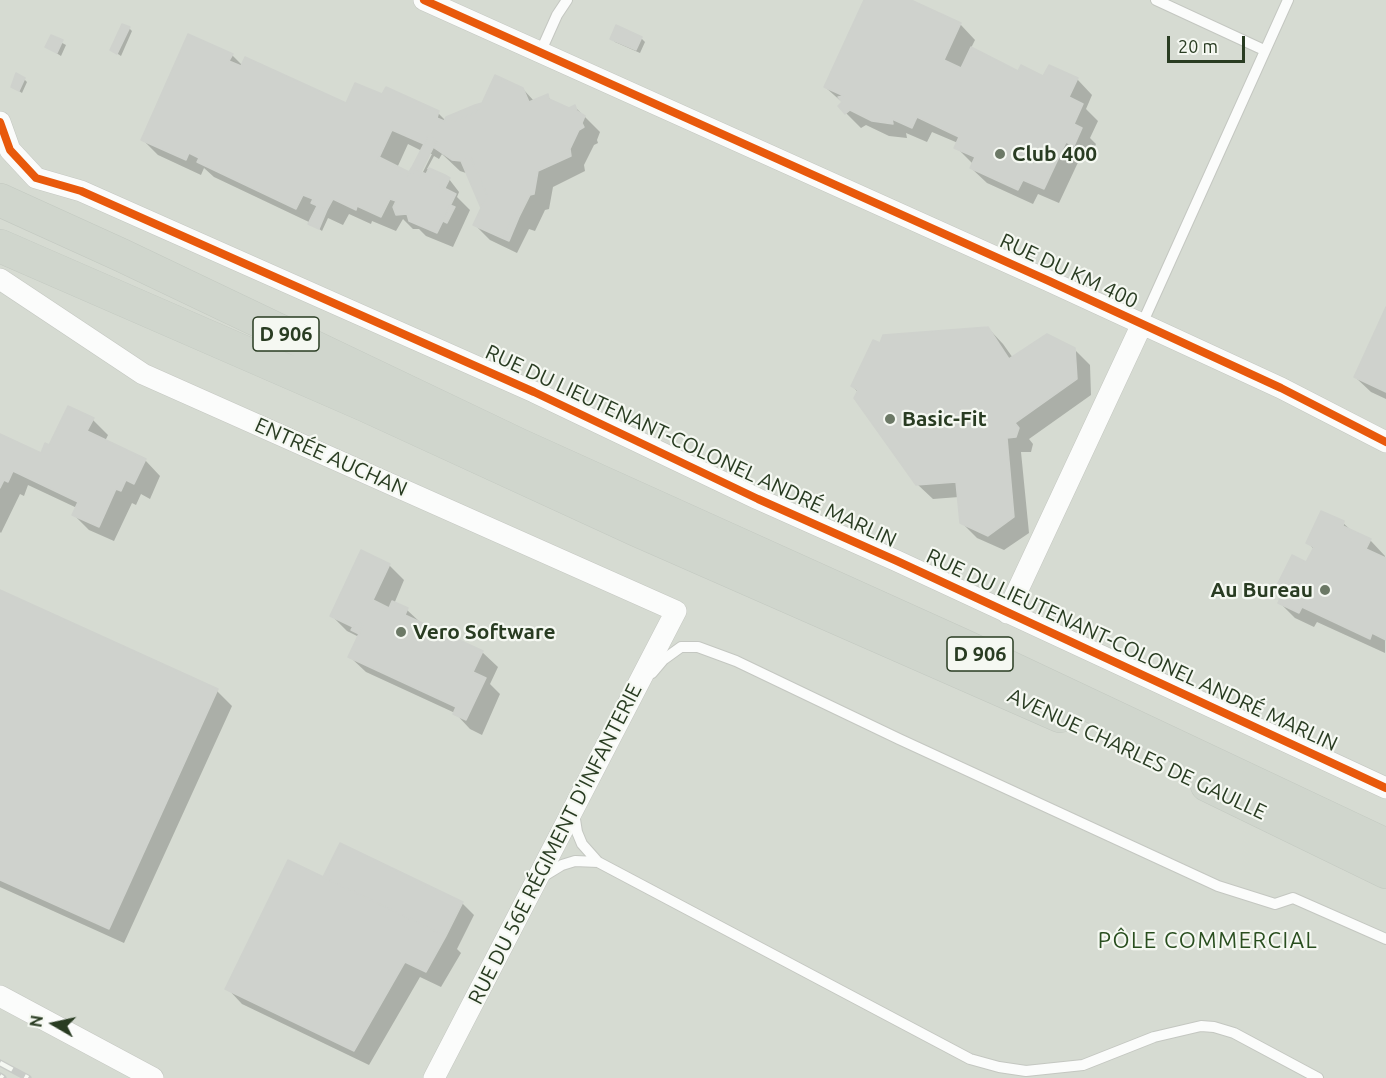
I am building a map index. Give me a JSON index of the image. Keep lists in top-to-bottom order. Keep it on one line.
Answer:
{"streets":{"main road":["D 906","AVENUE CHARLES DE GAULLE"],"street":["RUE DU KM 400","RUE DU LIEUTENANT-COLONEL ANDRÉ MARLIN","ENTRÉE AUCHAN","RUE DU 56E RÉGIMENT D'INFANTERIE"]},"crossings":[["D 906","AVENUE CHARLES DE GAULLE"],["ENTRÉE AUCHAN","RUE DU 56E RÉGIMENT D'INFANTERIE"]],"districts":["PÔLE COMMERCIAL"],"places":["Club 400","Basic-Fit","Au Bureau","Vero Software"],"scale_bar":"20 m","north":"left"}
